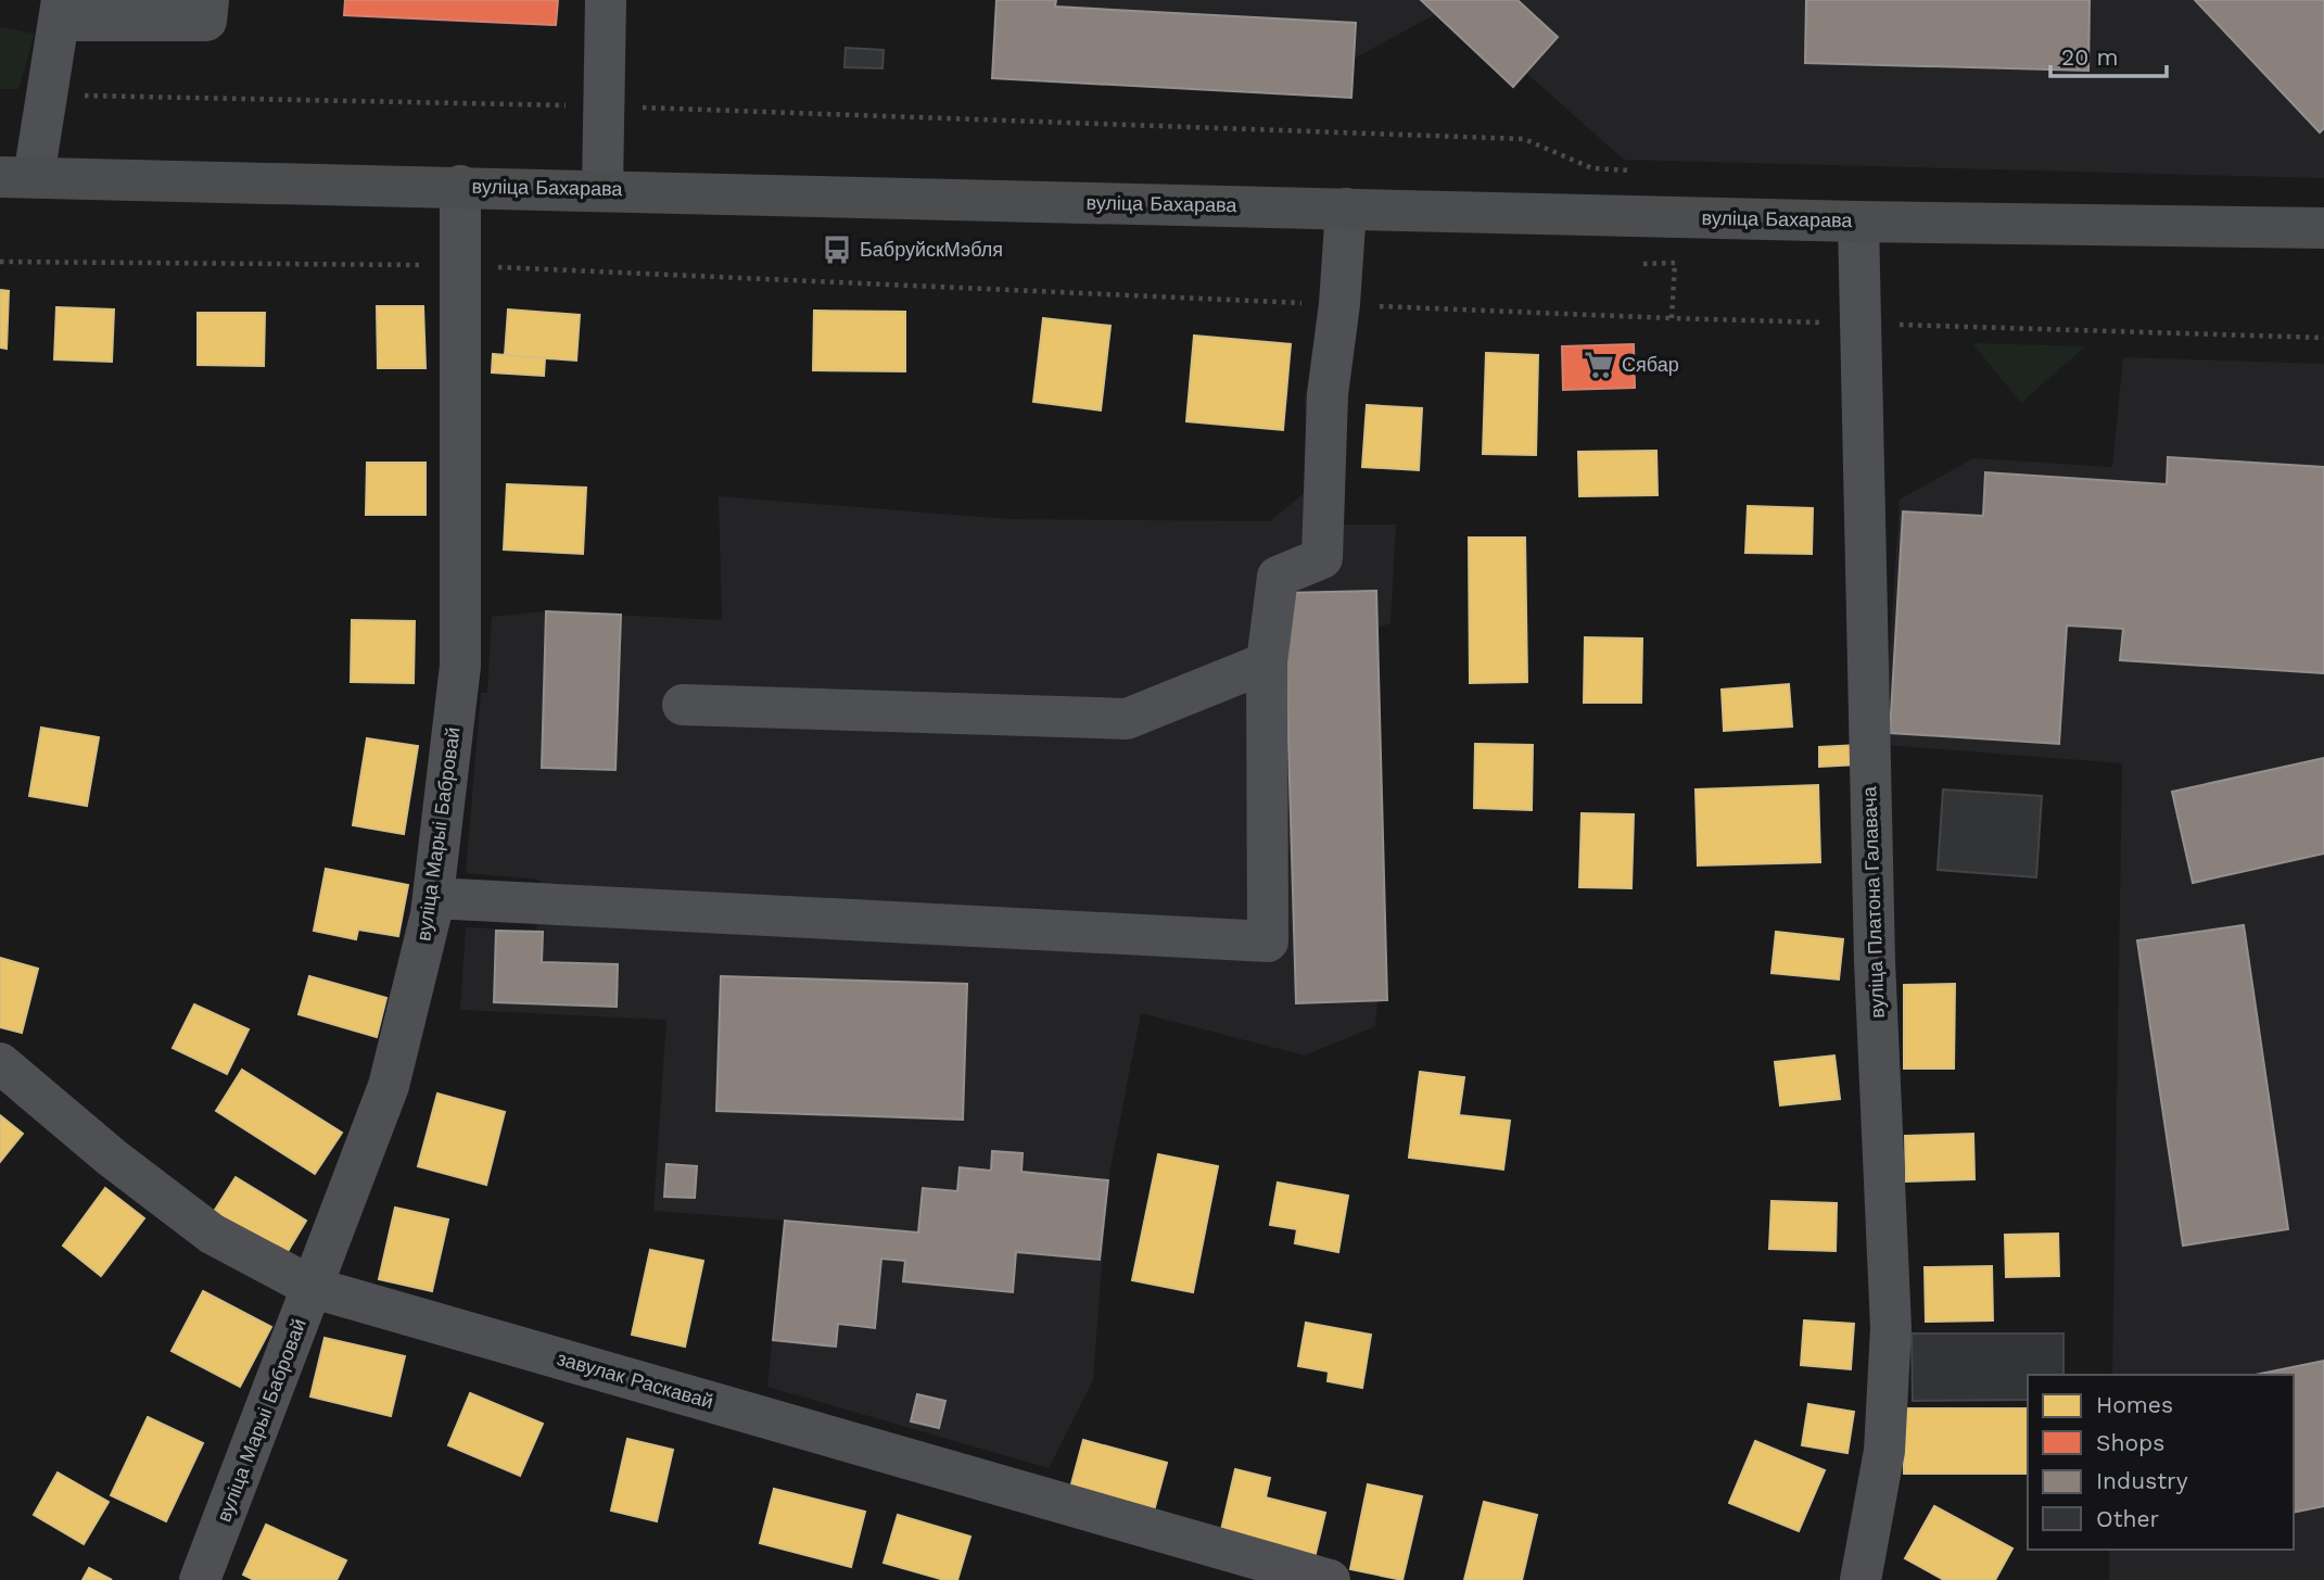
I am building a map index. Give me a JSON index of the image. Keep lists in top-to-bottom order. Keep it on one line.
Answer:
{"streets":{"main road":["вуліца Бахарава"],"street":["вуліца Марыі Бабровай","вуліца Платона Галавача","завулак Раскавай"]},"crossings":[["вуліца Бахарава","вуліца Марыі Бабровай"],["вуліца Бахарава","вуліца Платона Галавача"],["вуліца Марыі Бабровай","завулак Раскавай"]],"places":{"bus stop":["БабруйскМэбля"],"supermarket":["Сябар"]},"legend":["Homes","Shops","Industry","Other"],"scale_bar":"20 m"}
